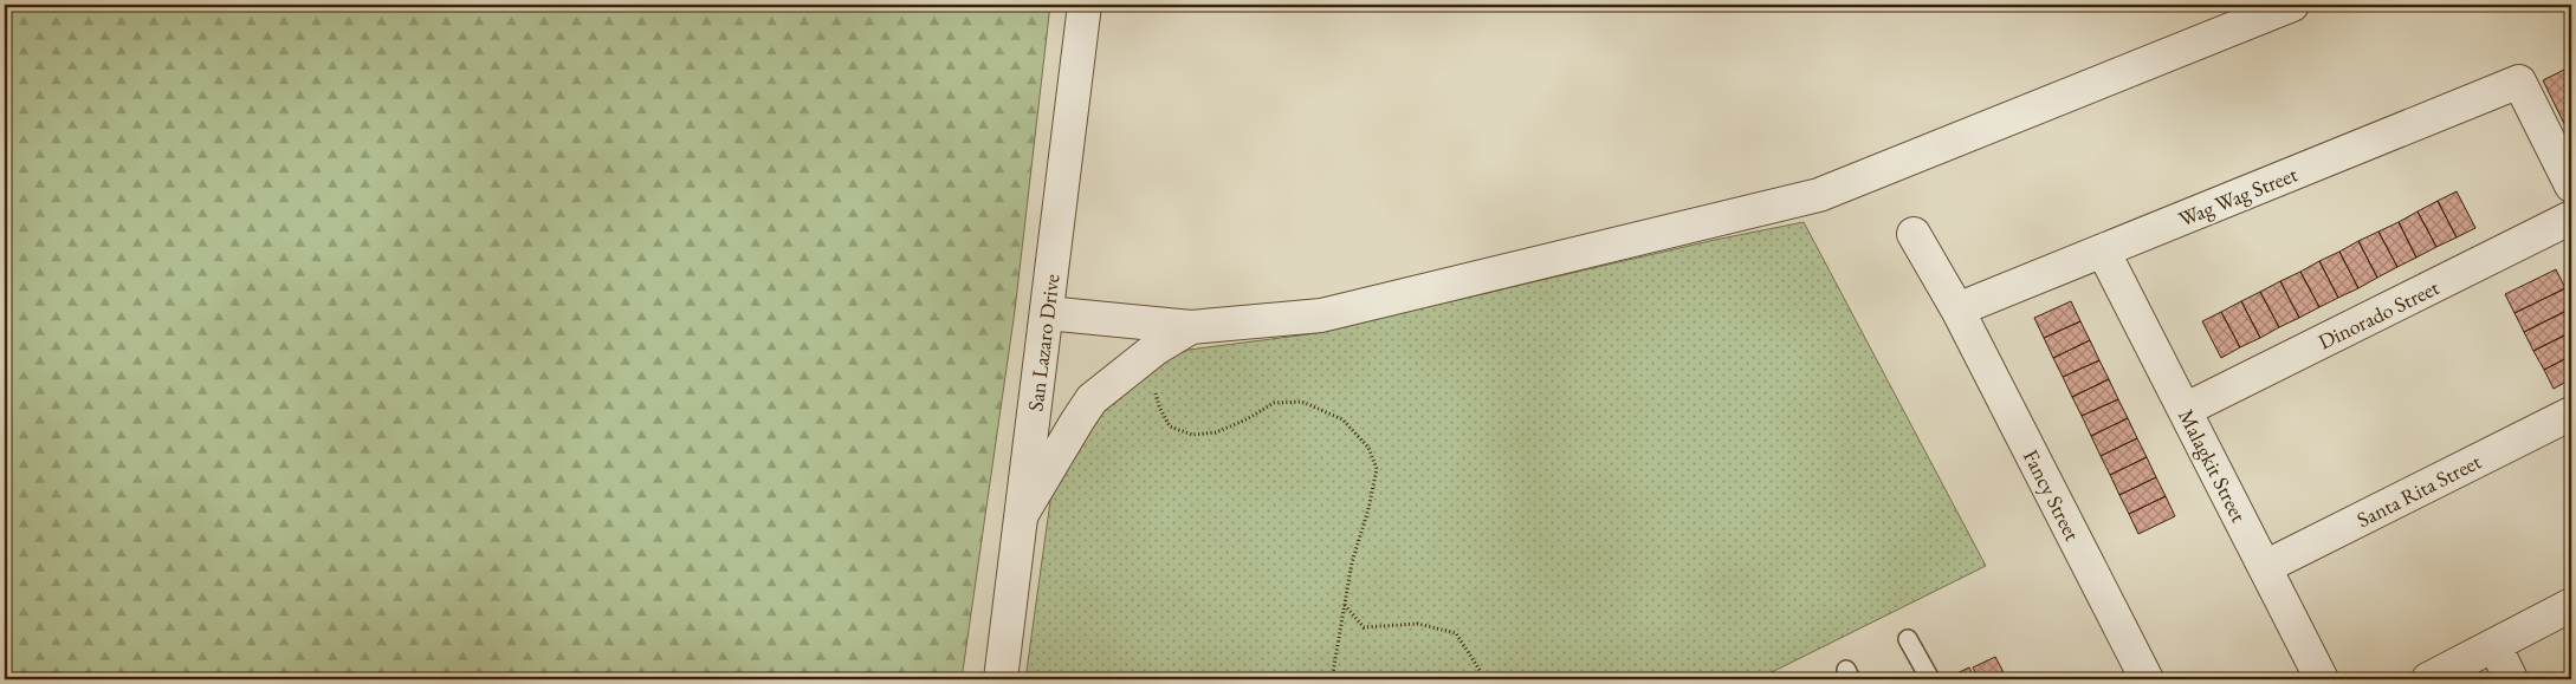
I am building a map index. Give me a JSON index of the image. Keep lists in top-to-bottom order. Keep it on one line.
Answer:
{"streets":{"street":["Wag Wag Street","Dinorado Street","San Lazaro Drive","Malagkit Street","Santa Rita Street","Fancy Street"]},"crossings":[["Wag Wag Street","Malagkit Street"],["Wag Wag Street","Fancy Street"],["Dinorado Street","Malagkit Street"],["Malagkit Street","Santa Rita Street"]]}
